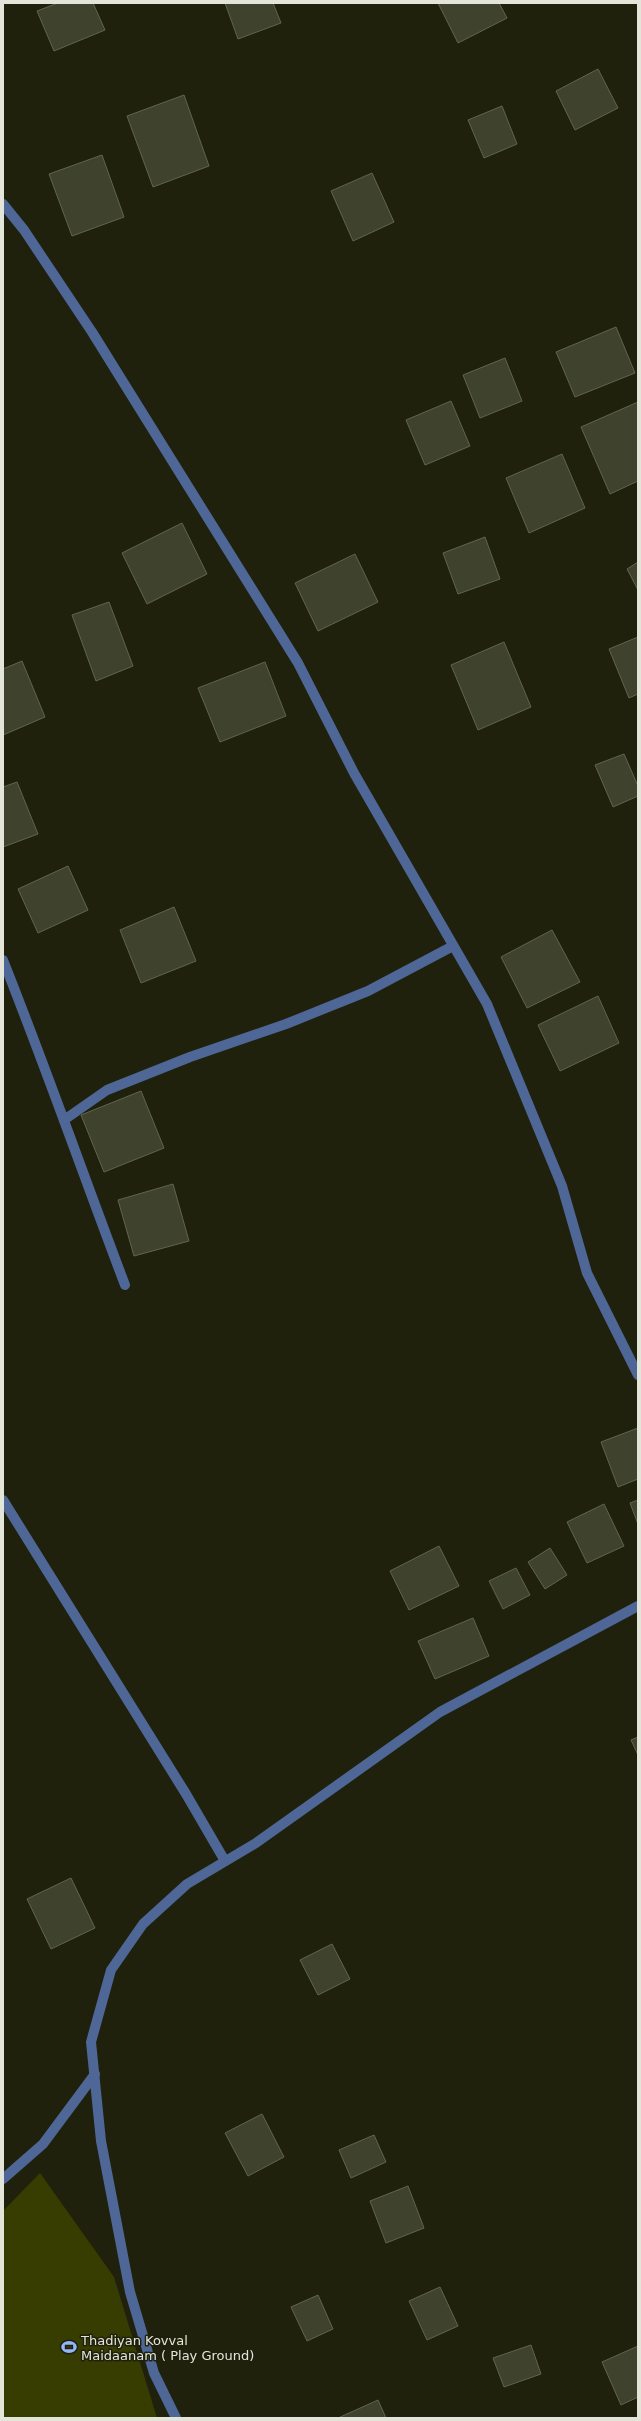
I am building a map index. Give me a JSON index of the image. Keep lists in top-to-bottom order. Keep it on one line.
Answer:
{"places":{"sports":["Thadiyan Kovval Maidaanam ( Play Ground)"]}}
